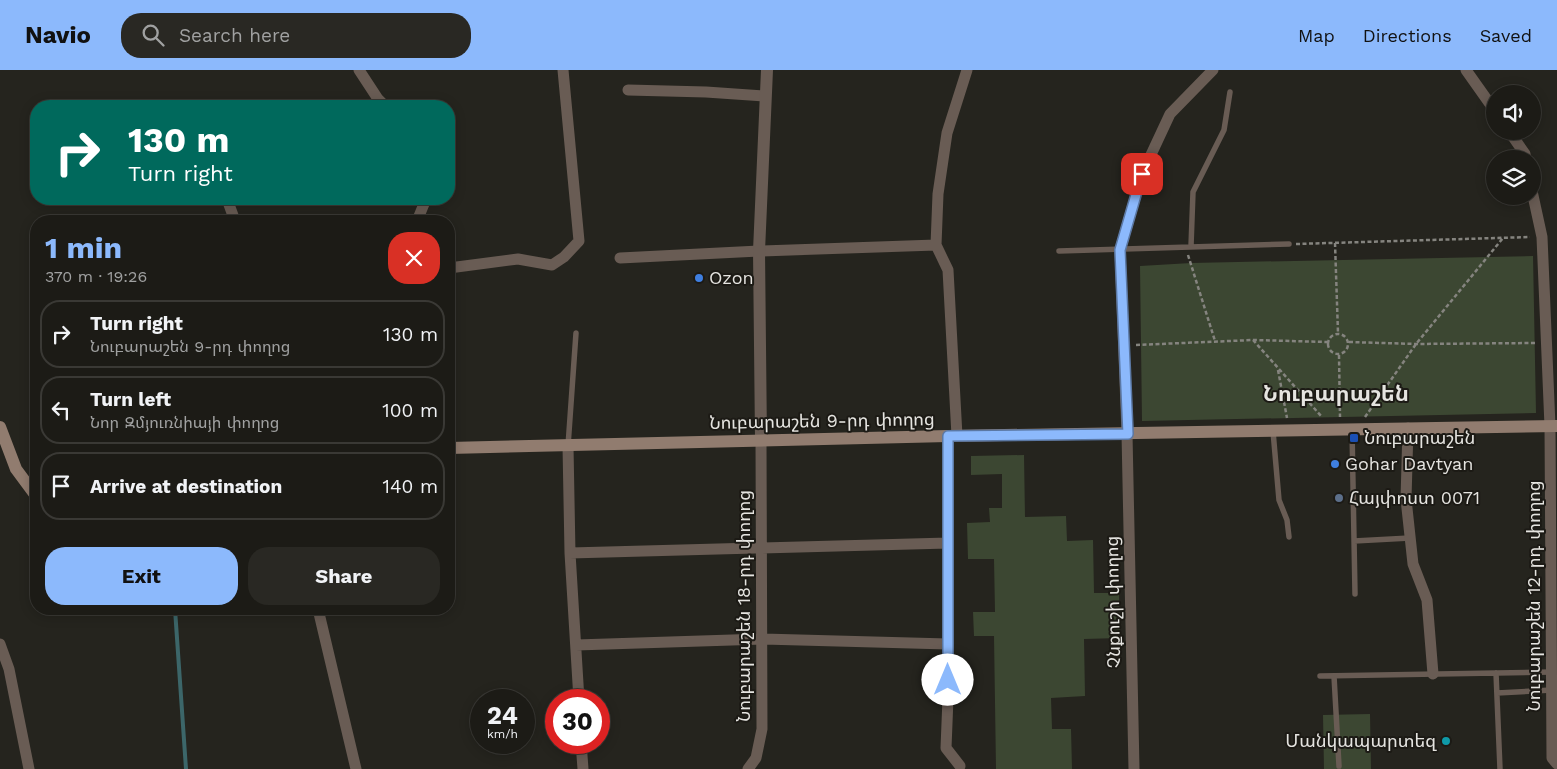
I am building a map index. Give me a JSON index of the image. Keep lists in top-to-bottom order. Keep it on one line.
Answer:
{"streets":{"main road":["Նուբարաշեն 9-րդ փողոց"],"street":["Նուբարաշեն 12-րդ փողոց","Չնքուշի փողոց","Նուբարաշեն 18-րդ փողոց"]},"crossings":[["Նուբարաշեն 9-րդ փողոց","Նուբարաշեն 12-րդ փողոց"],["Նուբարաշեն 9-րդ փողոց","Չնքուշի փողոց"],["Նուբարաշեն 9-րդ փողոց","Նուբարաշեն 18-րդ փողոց"]],"districts":["Նուբարաշեն"],"places":{"other":["Ozon","Gohar Davtyan","Հայփոստ 0071","Մանկապարտեզ"],"transit":["Նուբարաշեն"]},"page":{"header":"Navio","search":"Search here","nav":["Map","Directions","Saved"],"turn":["130 m","Turn right"],"heading":["1 min","370 m · 19:26"],"list":[{"name":"Turn right","note":"Նուբարաշեն 9-րդ փողոց","value":"130 m"},{"name":"Turn left","note":"Նոր Զմյուռնիայի փողոց","value":"100 m"},{"name":"Arrive at destination","value":"140 m"}],"buttons":["Exit","Share"],"speed":"24 km/h","limit":"30"}}
